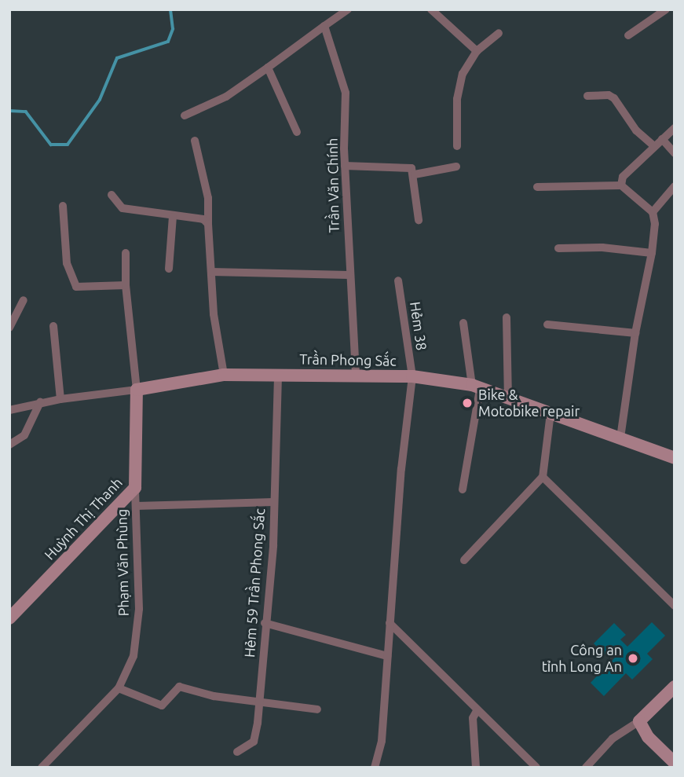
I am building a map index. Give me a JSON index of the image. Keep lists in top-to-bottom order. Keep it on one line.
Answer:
{"streets":{"street":["Trần Văn Chính","Hẻm 38","Trần Phong Sắc","Huỳnh Thị Thanh","Phạm Văn Phùng","Hẻm 59 Trần Phong Sắc"]},"crossings":[["Trần Văn Chính","Trần Phong Sắc"],["Hẻm 38","Trần Phong Sắc"],["Trần Phong Sắc","Huỳnh Thị Thanh"],["Trần Phong Sắc","Hẻm 59 Trần Phong Sắc"],["Huỳnh Thị Thanh","Phạm Văn Phùng"]],"places":["Bike & Motobike repair","Công an tỉnh Long An"]}
